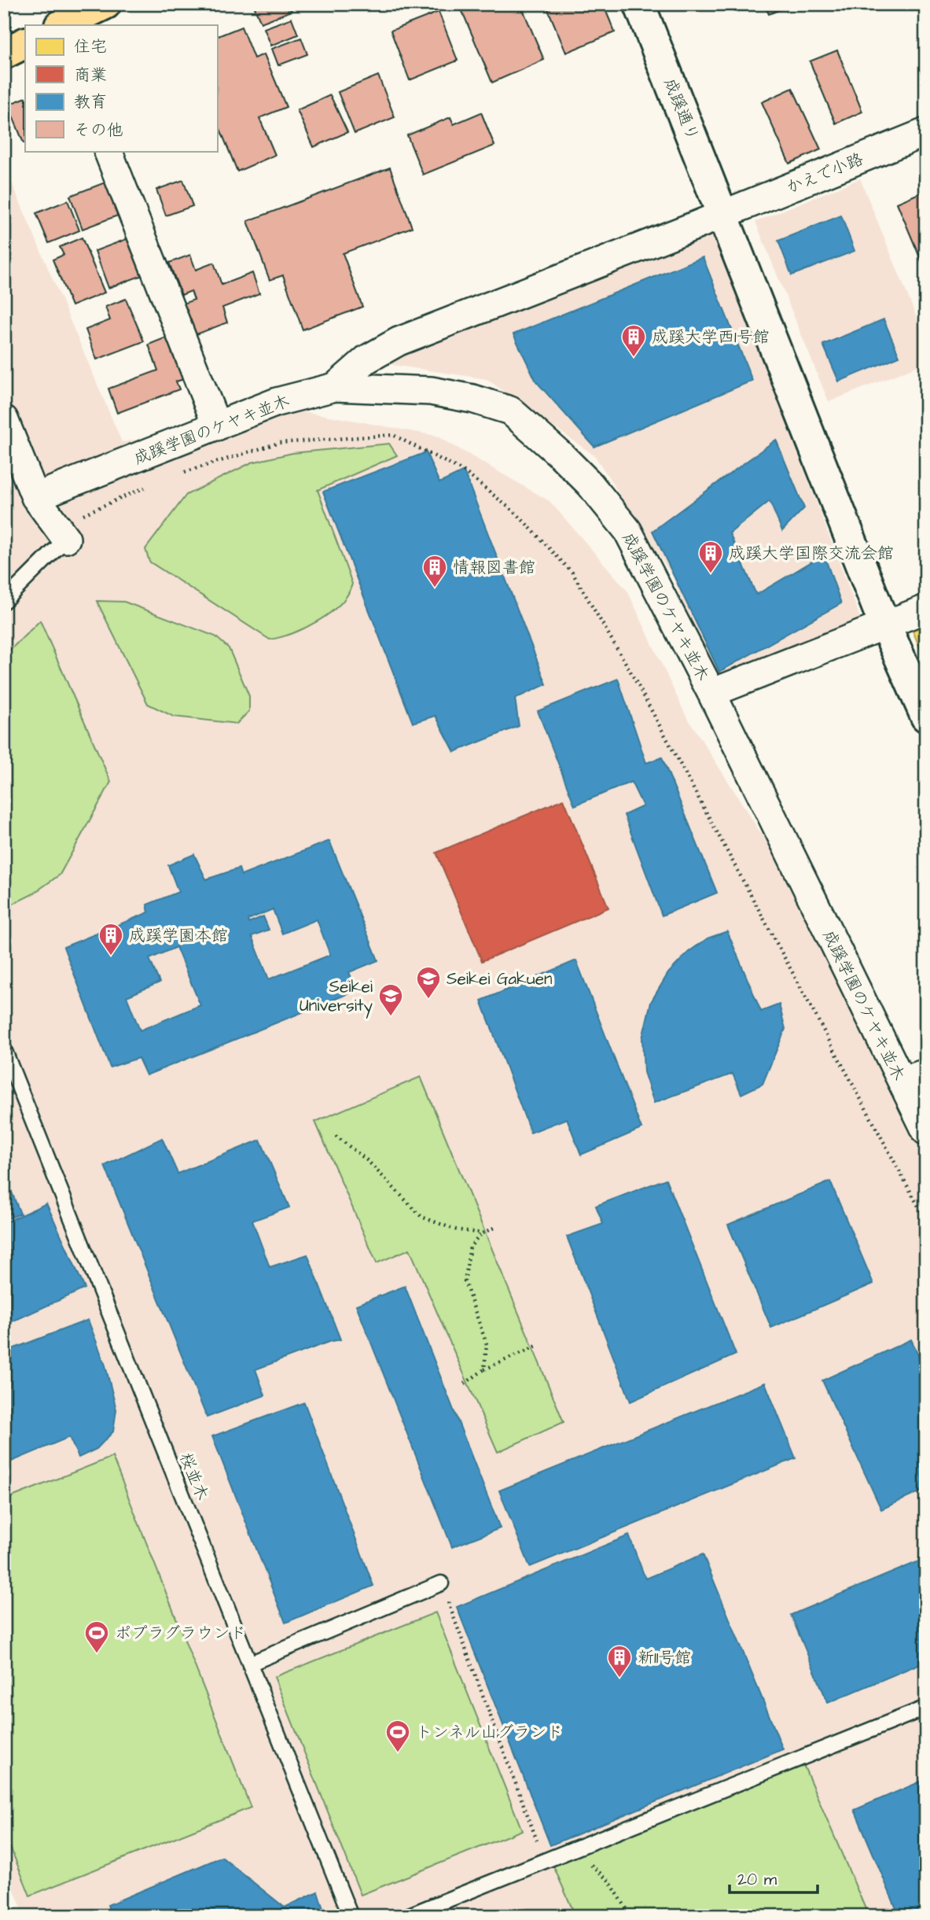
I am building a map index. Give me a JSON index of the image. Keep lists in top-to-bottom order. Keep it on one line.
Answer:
{"streets":{"street":["成蹊通り","かえで小路","成蹊学園のケヤキ並木"],"lane":["桜並木"]},"crossings":[["成蹊通り","かえで小路"],["かえで小路","成蹊学園のケヤキ並木"]],"places":{"building":["成蹊大学西1号館","成蹊大学国際交流会館","情報図書館","成蹊学園本館","新11号館"],"school or university":["Seikei Gakuen","Seikei University"],"sports":["ポプラグラウンド","トンネル山グランド"]},"legend":["住宅","商業","教育","その他"],"scale_bar":"20 m"}
